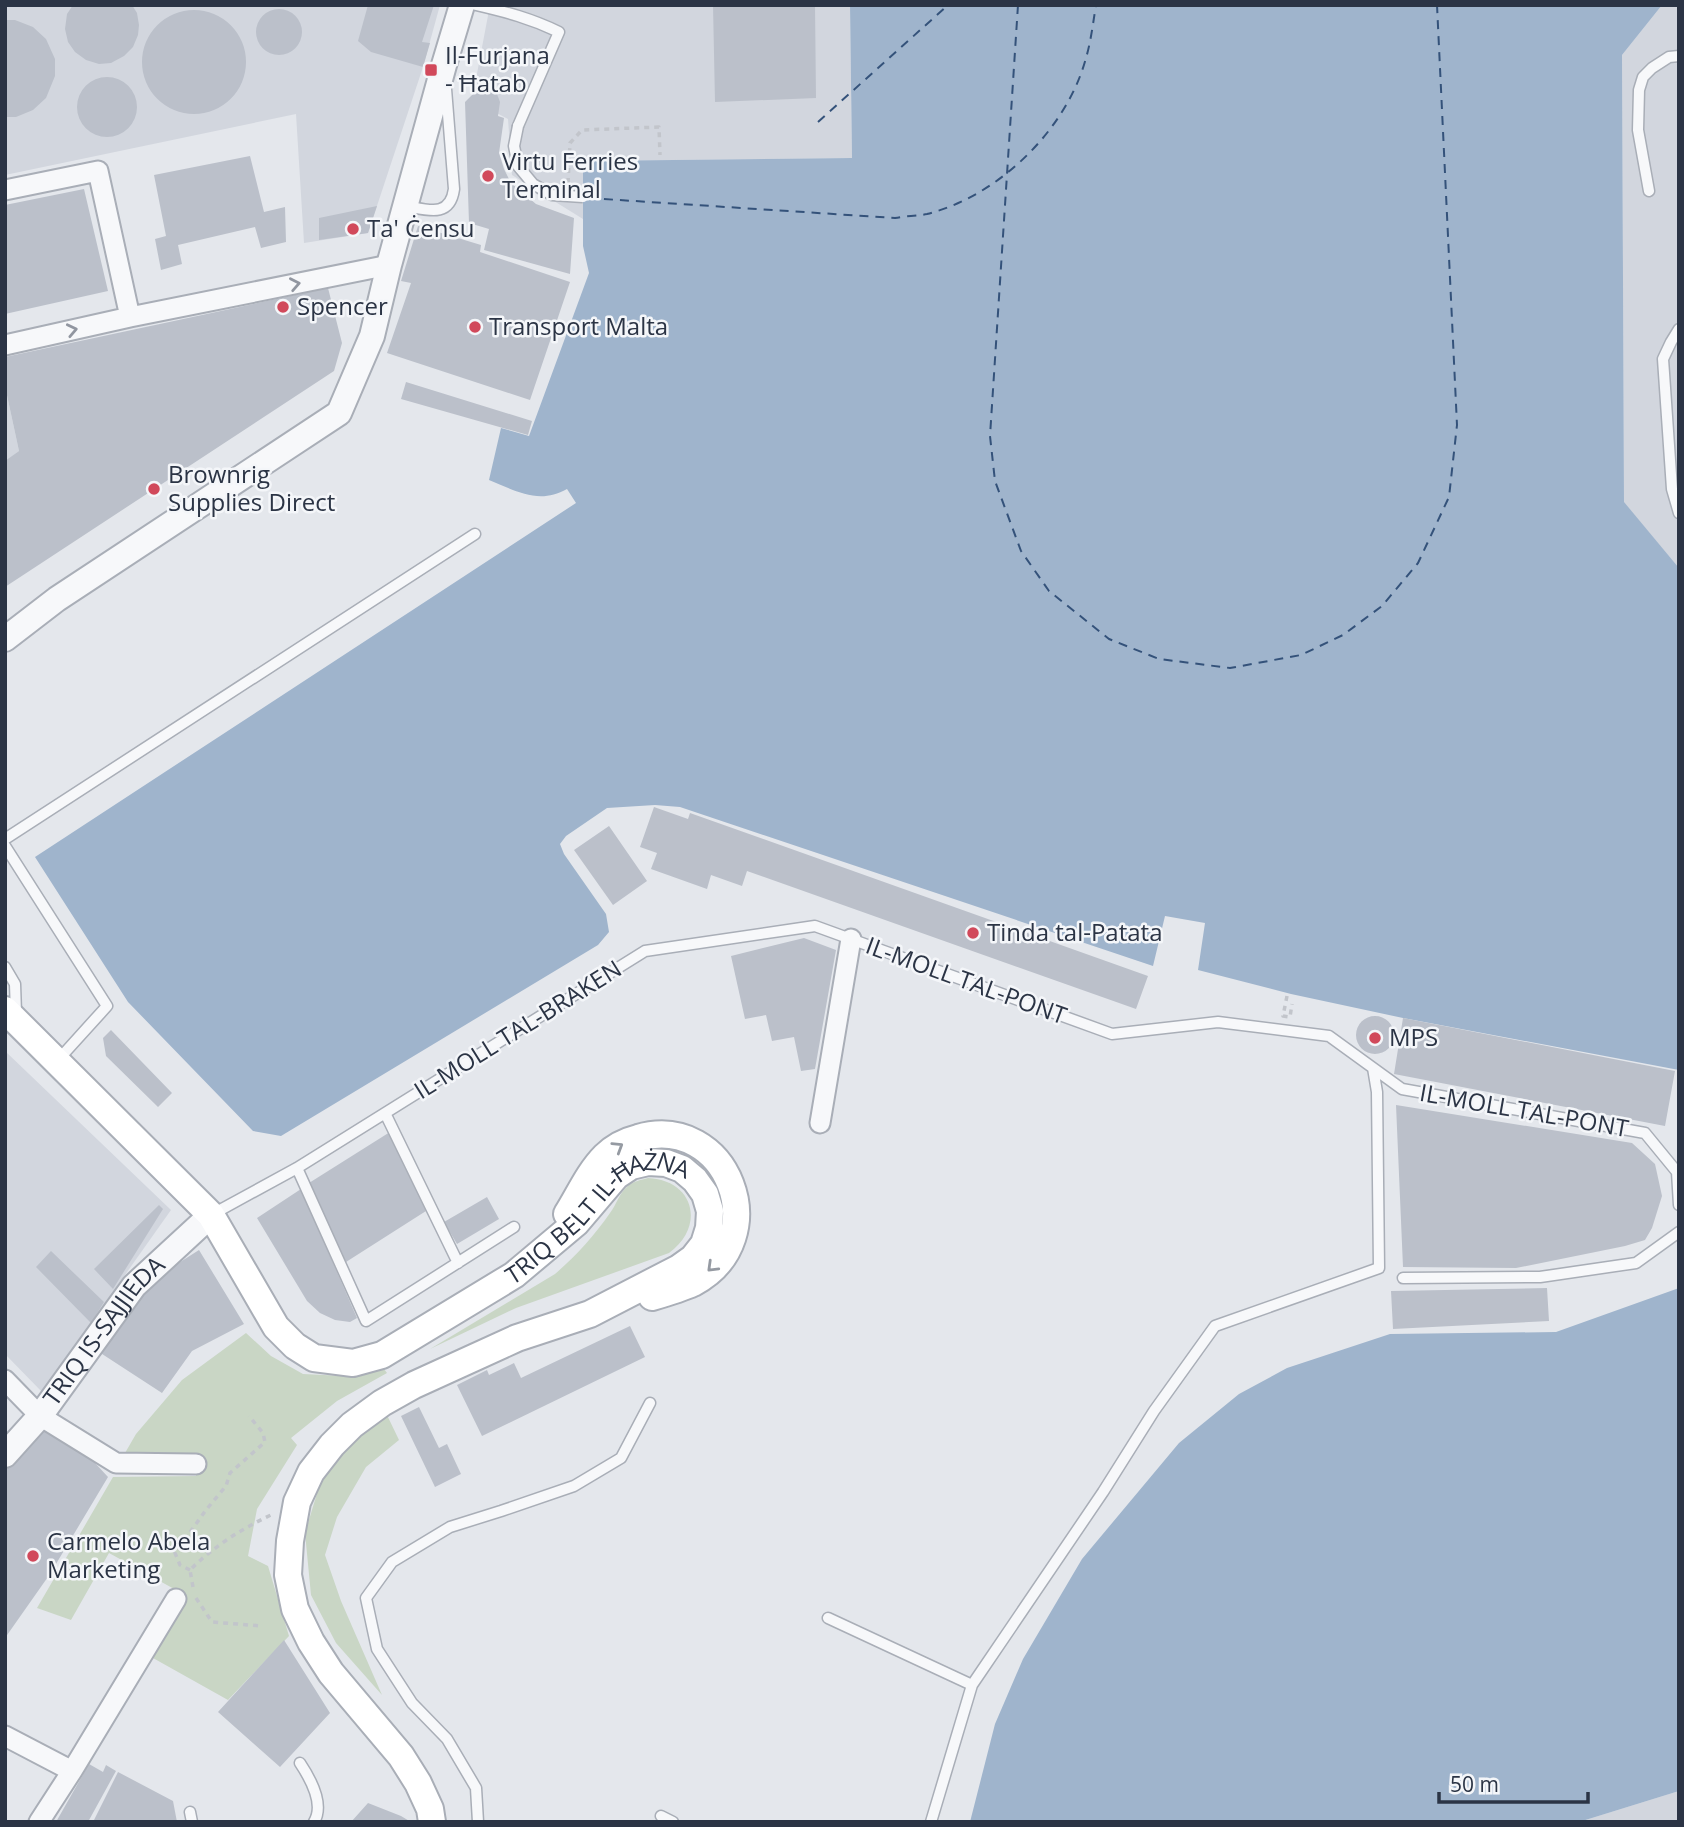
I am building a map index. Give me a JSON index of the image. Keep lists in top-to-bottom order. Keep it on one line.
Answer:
{"streets":{"main road":["TRIQ BELT IL-ĦAŻNA"],"street":["TRIQ IS-SAJJIEDA"],"lane":["IL-MOLL TAL-PONT","IL-MOLL TAL-BRAKEN"]},"crossings":[["IL-MOLL TAL-PONT","IL-MOLL TAL-BRAKEN"],["IL-MOLL TAL-BRAKEN","TRIQ BELT IL-ĦAŻNA"],["IL-MOLL TAL-BRAKEN","TRIQ IS-SAJJIEDA"],["TRIQ BELT IL-ĦAŻNA","TRIQ IS-SAJJIEDA"]],"places":{"transit":["Il-Furjana - Ħatab"],"other":["Virtu Ferries Terminal","Ta' Ċensu","Spencer","Transport Malta","Brownrig Supplies Direct","Tinda tal-Patata","MPS","Carmelo Abela Marketing"]},"scale_bar":"50 m"}
